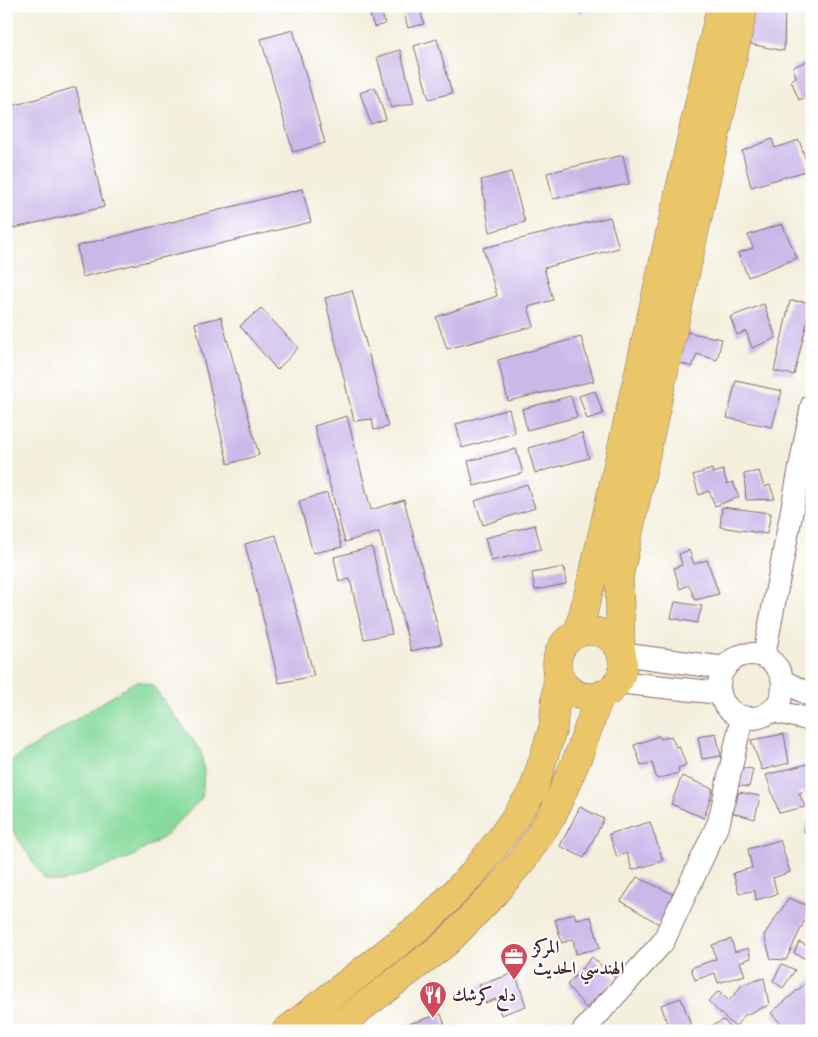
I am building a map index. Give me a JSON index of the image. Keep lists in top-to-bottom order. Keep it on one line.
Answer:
{"places":{"office":["المركز الهندسي الحديث"],"restaurant":["دلع كرشك"]}}
